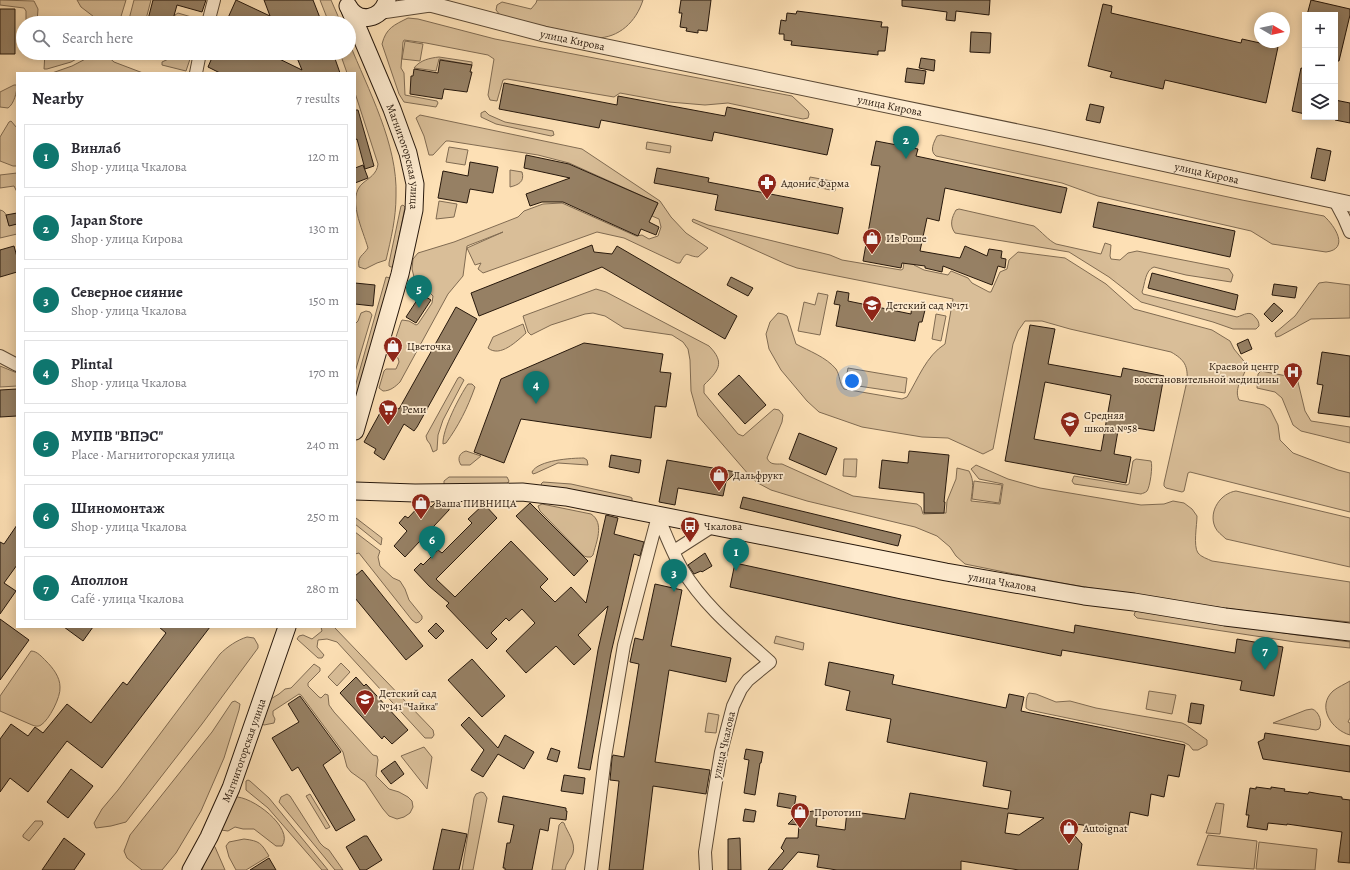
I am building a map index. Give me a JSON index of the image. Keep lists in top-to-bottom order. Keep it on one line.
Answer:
{"streets":{"main road":["Магнитогорская улица","улица Чкалова"],"street":["улица Кирова"]},"places":{"pharmacy":["Адонис Фарма"],"shop":["Ив Роше","Цветочка","Дальфрукт","Ваша ПИВНИЦА","Прототип","Autoignat"],"school or university":["Детский сад №171","Средняя школа №58","Детский сад №141 \"Чайка\""],"hospital":["Краевой центр восстановительной медицины"],"supermarket":["Реми"],"bus stop":["Чкалова"]},"north":"right","page":{"map_buttons":["+","−"],"search":"Search here","heading":["Nearby","7 results"],"list":[{"mark":"1","name":"Винлаб","note":"Shop · улица Чкалова","value":"120 m"},{"mark":"2","name":"Japan Store","note":"Shop · улица Кирова","value":"130 m"},{"mark":"3","name":"Северное сияние","note":"Shop · улица Чкалова","value":"150 m"},{"mark":"4","name":"Plintal","note":"Shop · улица Чкалова","value":"170 m"},{"mark":"5","name":"МУПВ \"ВПЭС\"","note":"Place · Магнитогорская улица","value":"240 m"},{"mark":"6","name":"Шиномонтаж","note":"Shop · улица Чкалова","value":"250 m"},{"mark":"7","name":"Аполлон","note":"Café · улица Чкалова","value":"280 m"}],"pins":["2","5","4","6","1","3","7"]}}
